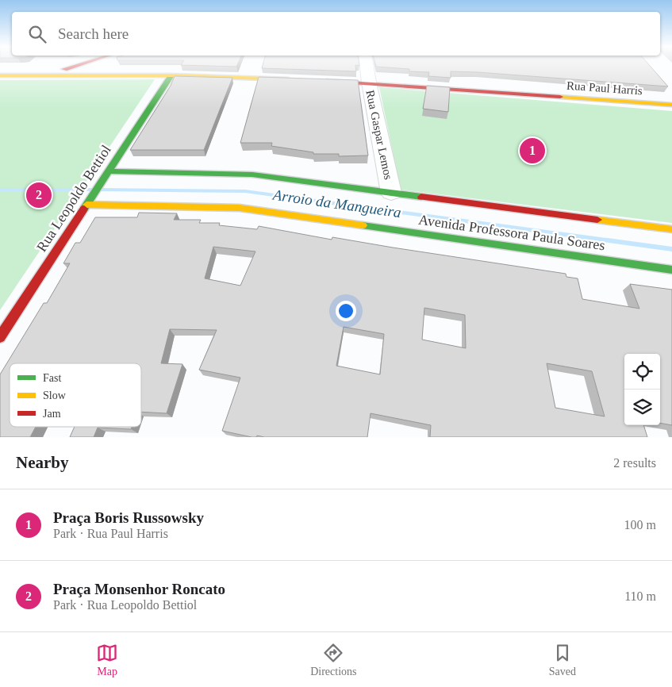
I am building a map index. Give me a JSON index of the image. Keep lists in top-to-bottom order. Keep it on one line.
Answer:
{"streets":{"street":["Rua Paul Harris","Rua Gaspar Lemos","Rua Leopoldo Bettiol","Avenida Professora Paula Soares"]},"crossings":[["Rua Paul Harris","Rua Gaspar Lemos"],["Rua Gaspar Lemos","Avenida Professora Paula Soares"],["Rua Leopoldo Bettiol","Avenida Professora Paula Soares"]],"water":["Arroio da Mangueira"],"legend":["Fast","Slow","Jam"],"page":{"search":"Search here","pins":["1","2"],"heading":["Nearby","2 results"],"list":[{"mark":"1","name":"Praça Boris Russowsky","note":"Park · Rua Paul Harris","value":"100 m"},{"mark":"2","name":"Praça Monsenhor Roncato","note":"Park · Rua Leopoldo Bettiol","value":"110 m"}],"nav":["Map","Directions","Saved"]}}
